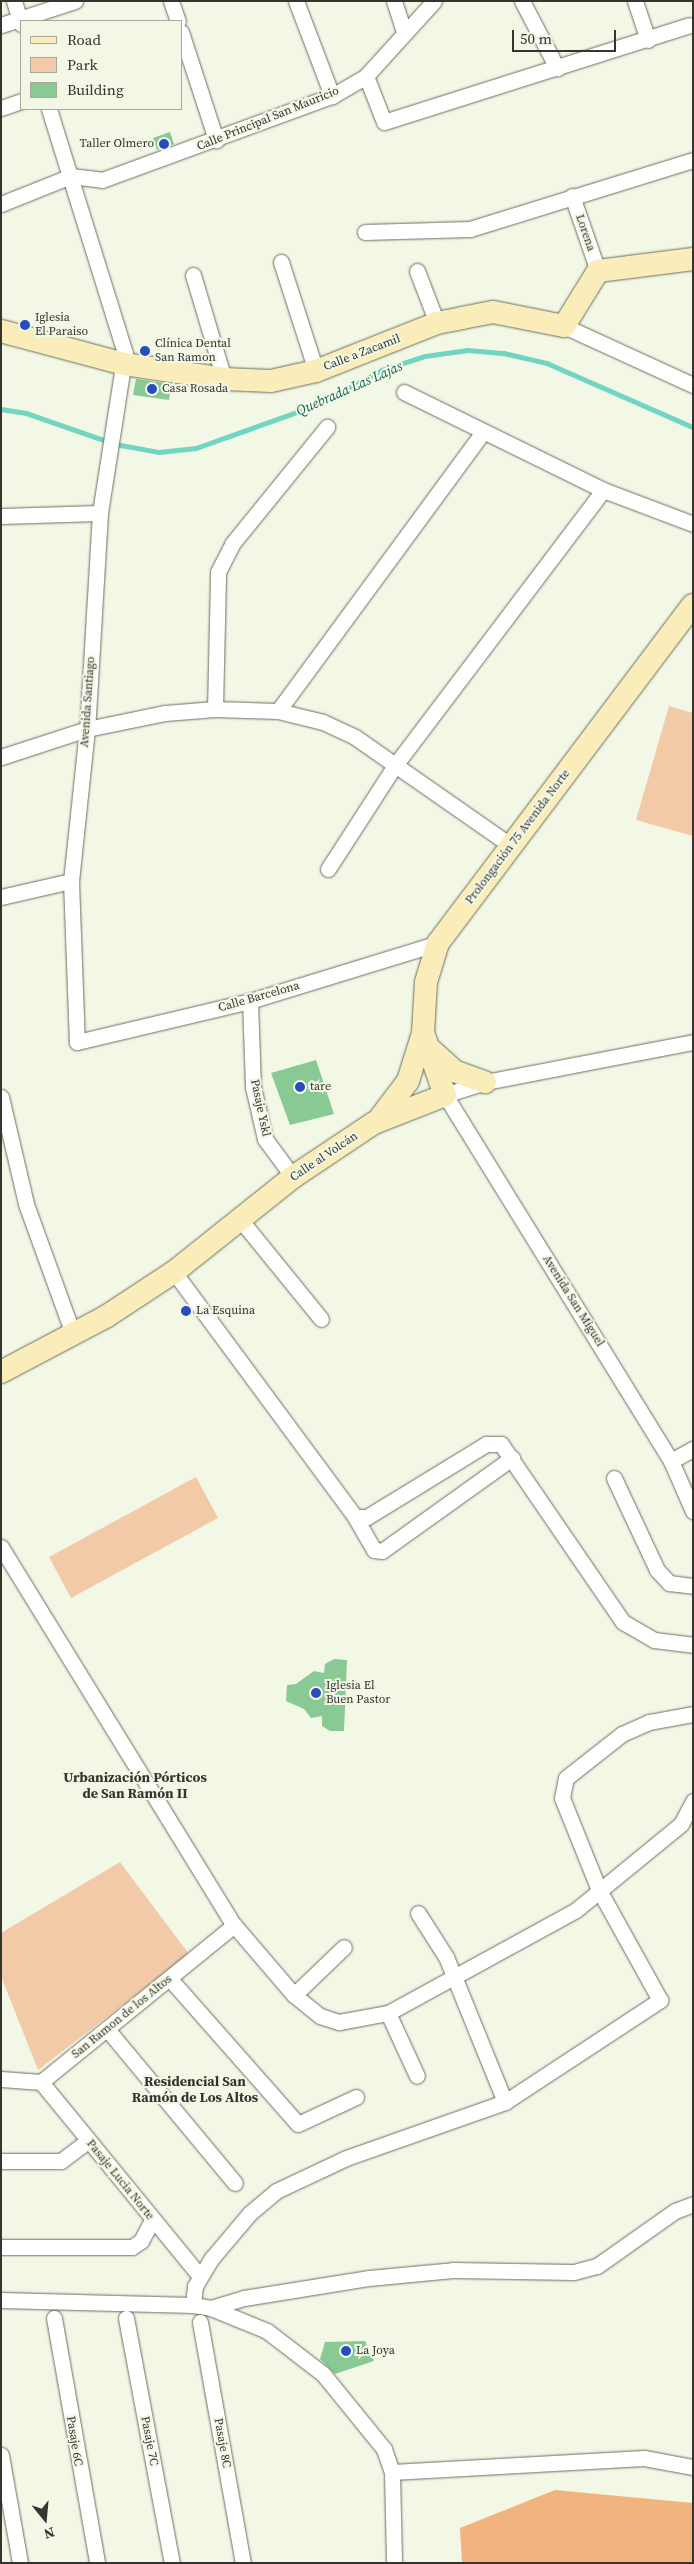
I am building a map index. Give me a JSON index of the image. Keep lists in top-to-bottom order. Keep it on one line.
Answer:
{"streets":{"main road":["Calle a Zacamil","Prolongación 75 Avenida Norte","Calle al Volcán"],"street":["Calle Principal San Mauricio","Lorena","Avenida Santiago","Calle Barcelona","Pasaje Yskl","Avenida San Miguel","San Ramon de los Altos","Pasaje Lucia Norte","Pasaje 6C","Pasaje 7C","Pasaje 8C"]},"crossings":[["Calle Principal San Mauricio","Avenida Santiago"],["Calle a Zacamil","Avenida Santiago"],["Avenida Santiago","Calle Barcelona"],["Prolongación 75 Avenida Norte","Calle Barcelona"],["Prolongación 75 Avenida Norte","Calle al Volcán"],["Prolongación 75 Avenida Norte","Avenida San Miguel"],["Calle Barcelona","Pasaje Yskl"],["Pasaje Yskl","Calle al Volcán"],["Calle al Volcán","Avenida San Miguel"],["San Ramon de los Altos","Pasaje Lucia Norte"]],"districts":["Urbanización Pórticos de San Ramón II","Residencial San Ramón de Los Altos"],"water":["Quebrada Las Lajas"],"places":["Taller Olmero","Iglesia El Paraiso","Clínica Dental San Ramon","Casa Rosada","tare","La Esquina","Iglesia El Buen Pastor","La Joya"],"legend":["Road","Park","Building"],"scale_bar":"50 m","north":"bottom"}
